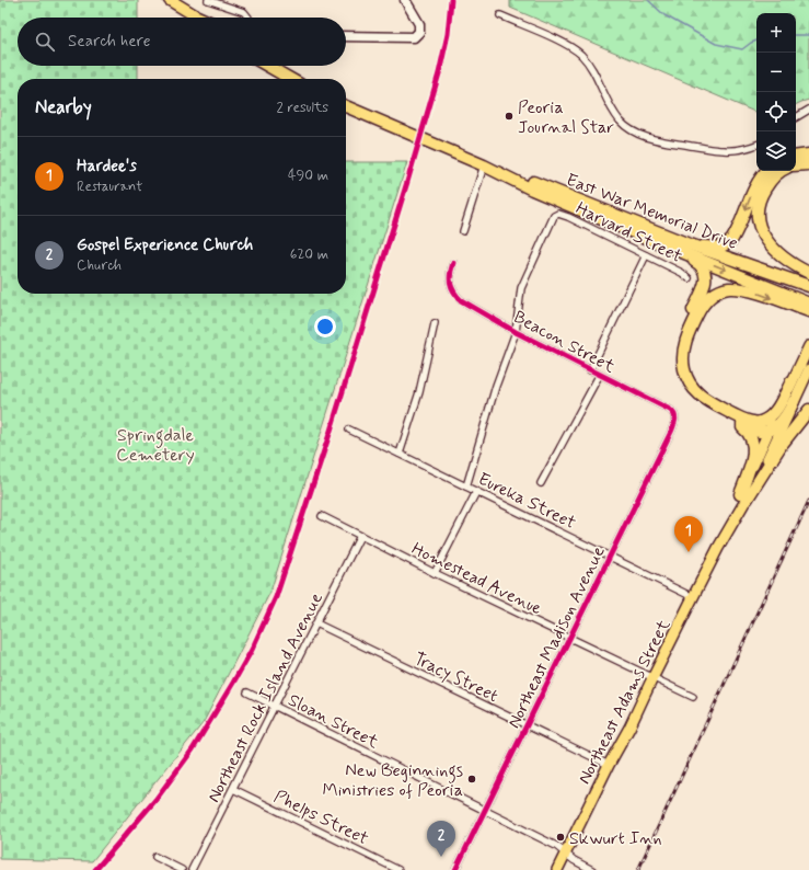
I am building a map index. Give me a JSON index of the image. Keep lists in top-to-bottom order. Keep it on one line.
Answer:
{"streets":{"highway":["East War Memorial Drive"],"main road":["Northeast Adams Street"],"street":["Harvard Street","Beacon Street","Eureka Street","Homestead Avenue","Northeast Madison Avenue","Tracy Street","Northeast Rock Island Avenue","Sloan Street","Phelps Street"]},"crossings":[["Harvard Street","Beacon Street"],["Beacon Street","Northeast Madison Avenue"],["Eureka Street","Northeast Madison Avenue"],["Eureka Street","Northeast Adams Street"],["Homestead Avenue","Northeast Madison Avenue"],["Homestead Avenue","Northeast Rock Island Avenue"],["Homestead Avenue","Northeast Adams Street"],["Northeast Madison Avenue","Tracy Street"],["Northeast Madison Avenue","Sloan Street"],["Tracy Street","Northeast Rock Island Avenue"],["Tracy Street","Northeast Adams Street"],["Northeast Rock Island Avenue","Sloan Street"],["Northeast Rock Island Avenue","Phelps Street"],["Northeast Adams Street","Sloan Street"]],"parks":["Springdale Cemetery"],"places":["Peoria Journal Star","New Beginnings Ministries of Peoria","Skwurt Inn"],"page":{"map_buttons":["+","−"],"search":"Search here","heading":["Nearby","2 results"],"list":[{"mark":"1","name":"Hardee's","note":"Restaurant","value":"490 m"},{"mark":"2","name":"Gospel Experience Church","note":"Church","value":"620 m"}],"pins":["1","2"]}}
